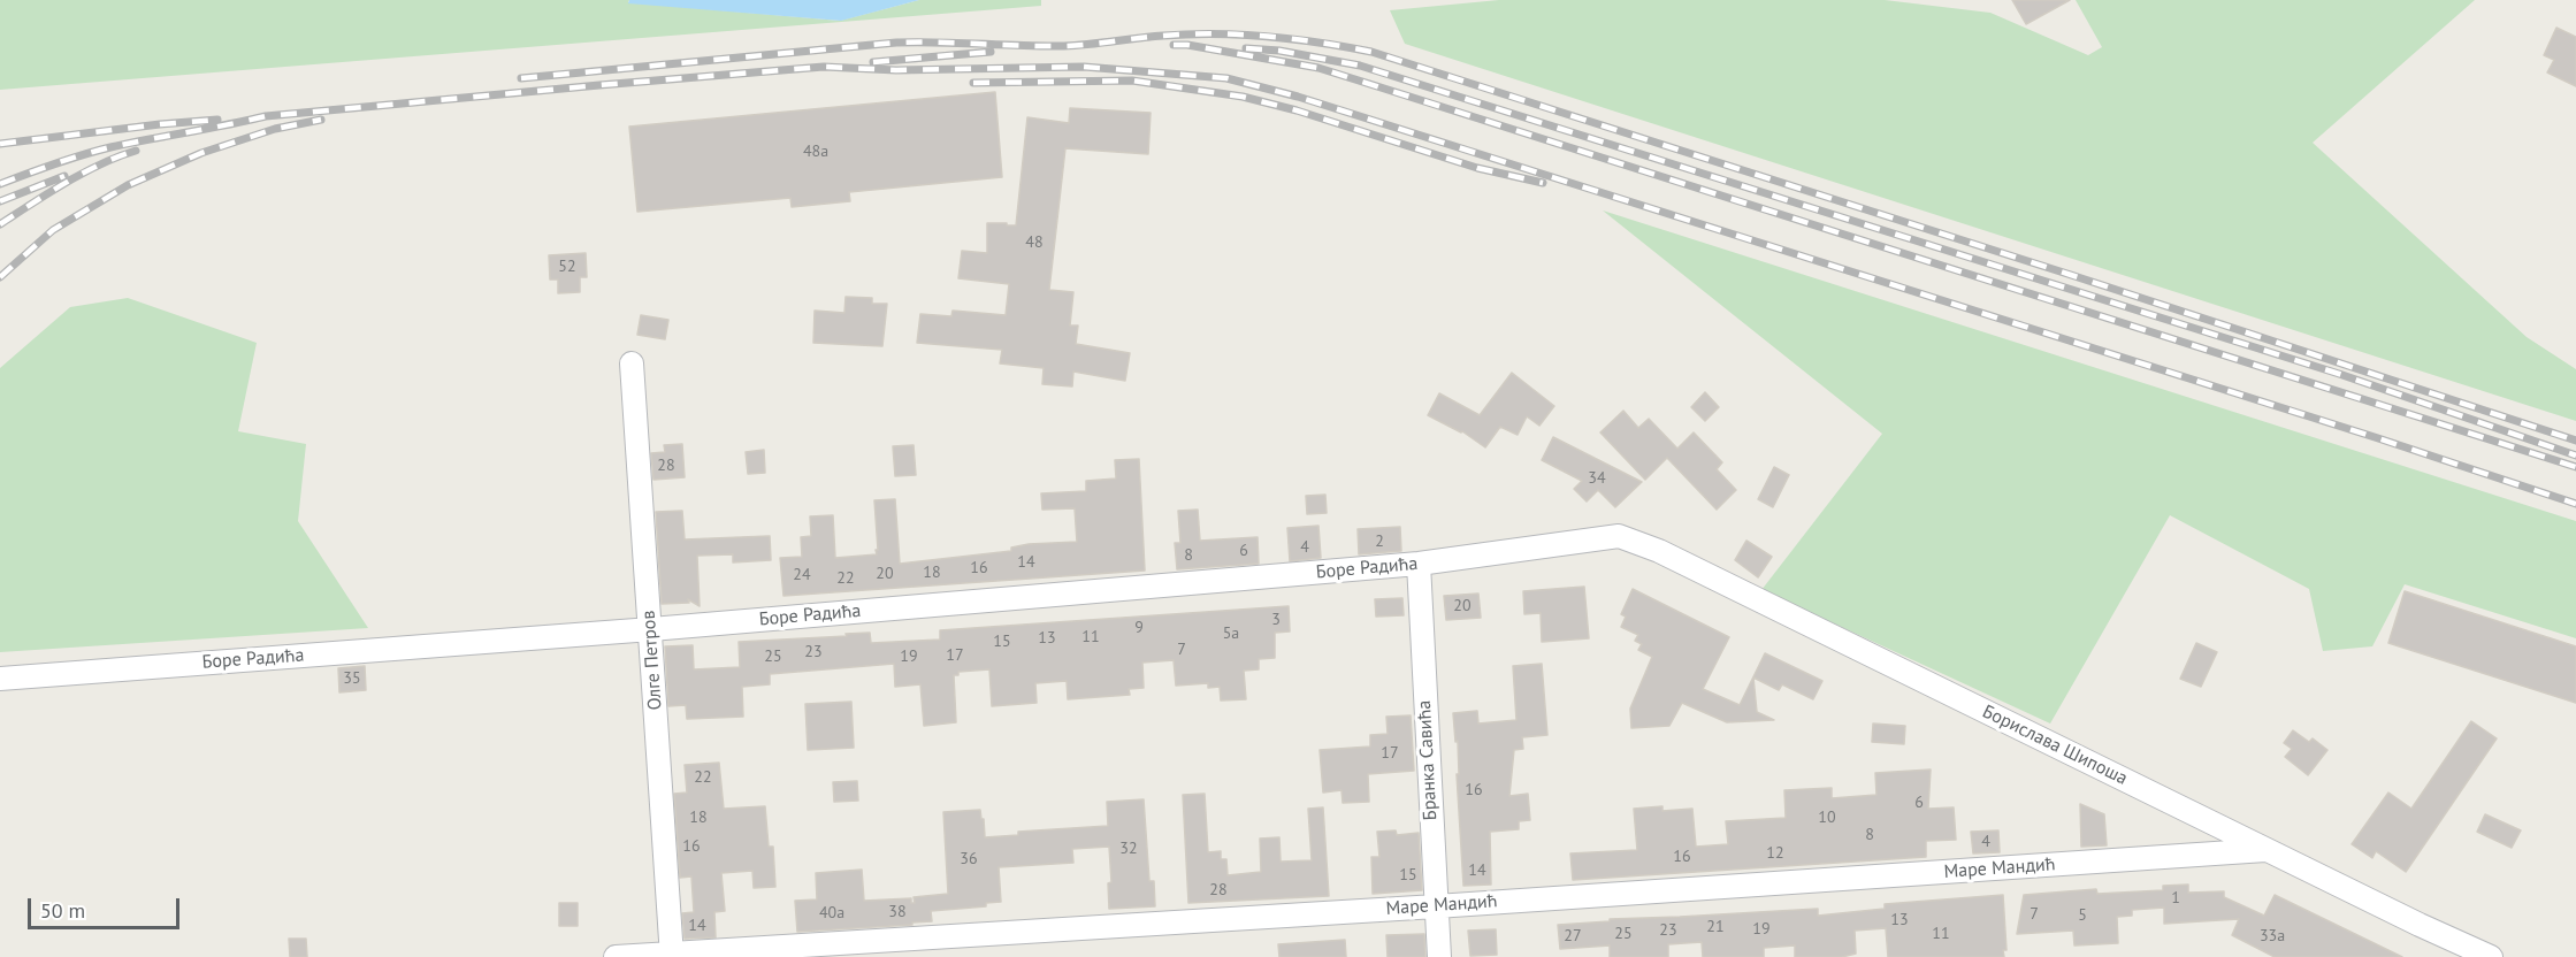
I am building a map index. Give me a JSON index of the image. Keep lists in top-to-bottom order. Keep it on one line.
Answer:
{"streets":{"street":["Боре Радића","Олге Петров","Борислава Шипоша","Бранка Савића","Маре Мандић"]},"crossings":[["Боре Радића","Олге Петров"],["Боре Радића","Борислава Шипоша"],["Боре Радића","Бранка Савића"],["Олге Петров","Маре Мандић"],["Борислава Шипоша","Маре Мандић"],["Бранка Савића","Маре Мандић"]],"house_numbers":["48a","48","52","28","34","2","4","6","8","14","16","18","20","24","22","20","3","9","5a","11","13","15","7","23","17","25","19","35","17","22","16","6","18","10","8","4","16","32","12","16","36","14","15","28","1","38","40a","7","5","13","14","21","19","23","25","11","27","33a"],"scale_bar":"50 m"}
